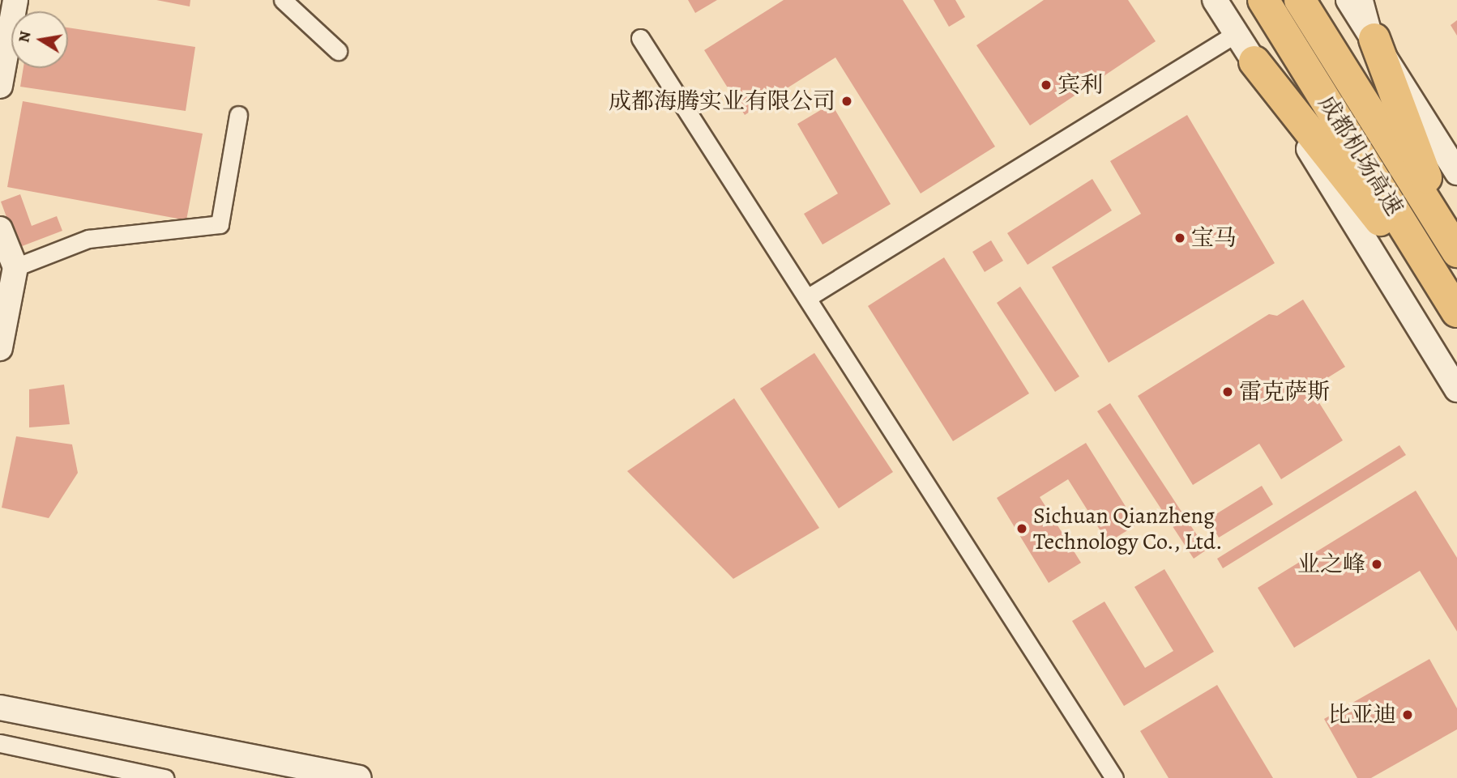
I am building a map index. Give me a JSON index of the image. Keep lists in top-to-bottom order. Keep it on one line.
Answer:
{"streets":{"highway":["成都机场高速"]},"places":["宾利","成都海腾实业有限公司","宝马","雷克萨斯","Sichuan Qianzheng Technology Co., Ltd.","业之峰","比亚迪"],"north":"left"}
